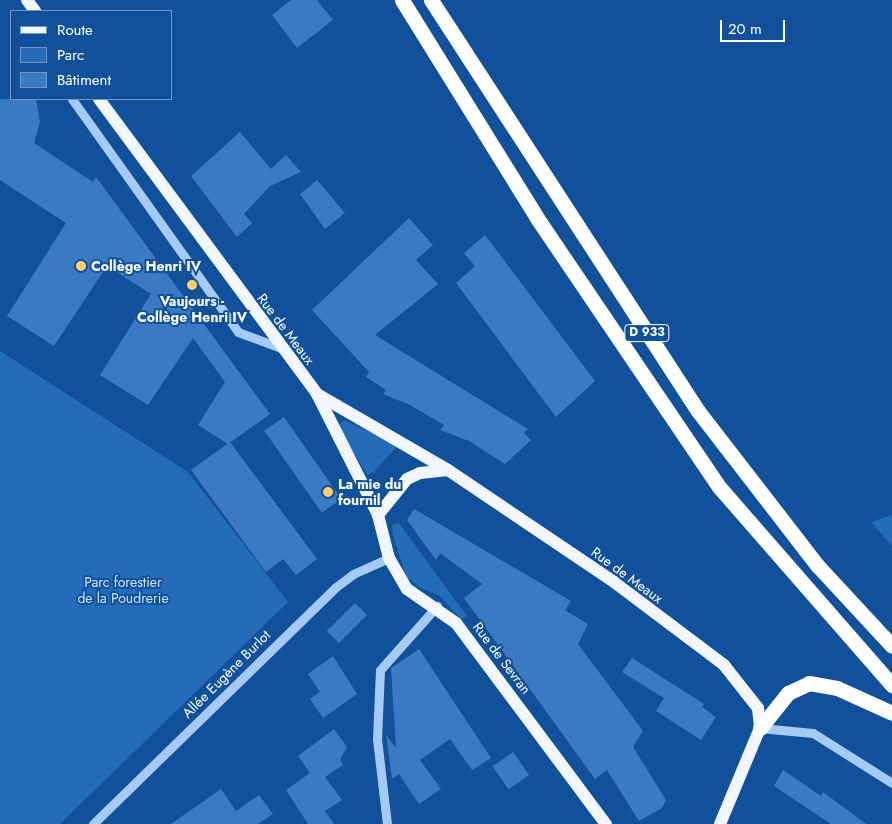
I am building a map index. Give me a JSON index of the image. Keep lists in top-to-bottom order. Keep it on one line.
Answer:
{"streets":{"highway":["D 933"],"main road":["Rue de Meaux","Rue de Sevran"],"street":["Allée Eugène Burlot"]},"crossings":[["Rue de Meaux","Rue de Sevran"],["Rue de Sevran","Allée Eugène Burlot"]],"parks":["Parc forestier de la Poudrerie"],"places":["Collège Henri IV","Vaujours - Collège Henri IV","La mie du fournil"],"legend":["Route","Parc","Bâtiment"],"scale_bar":"20 m"}
